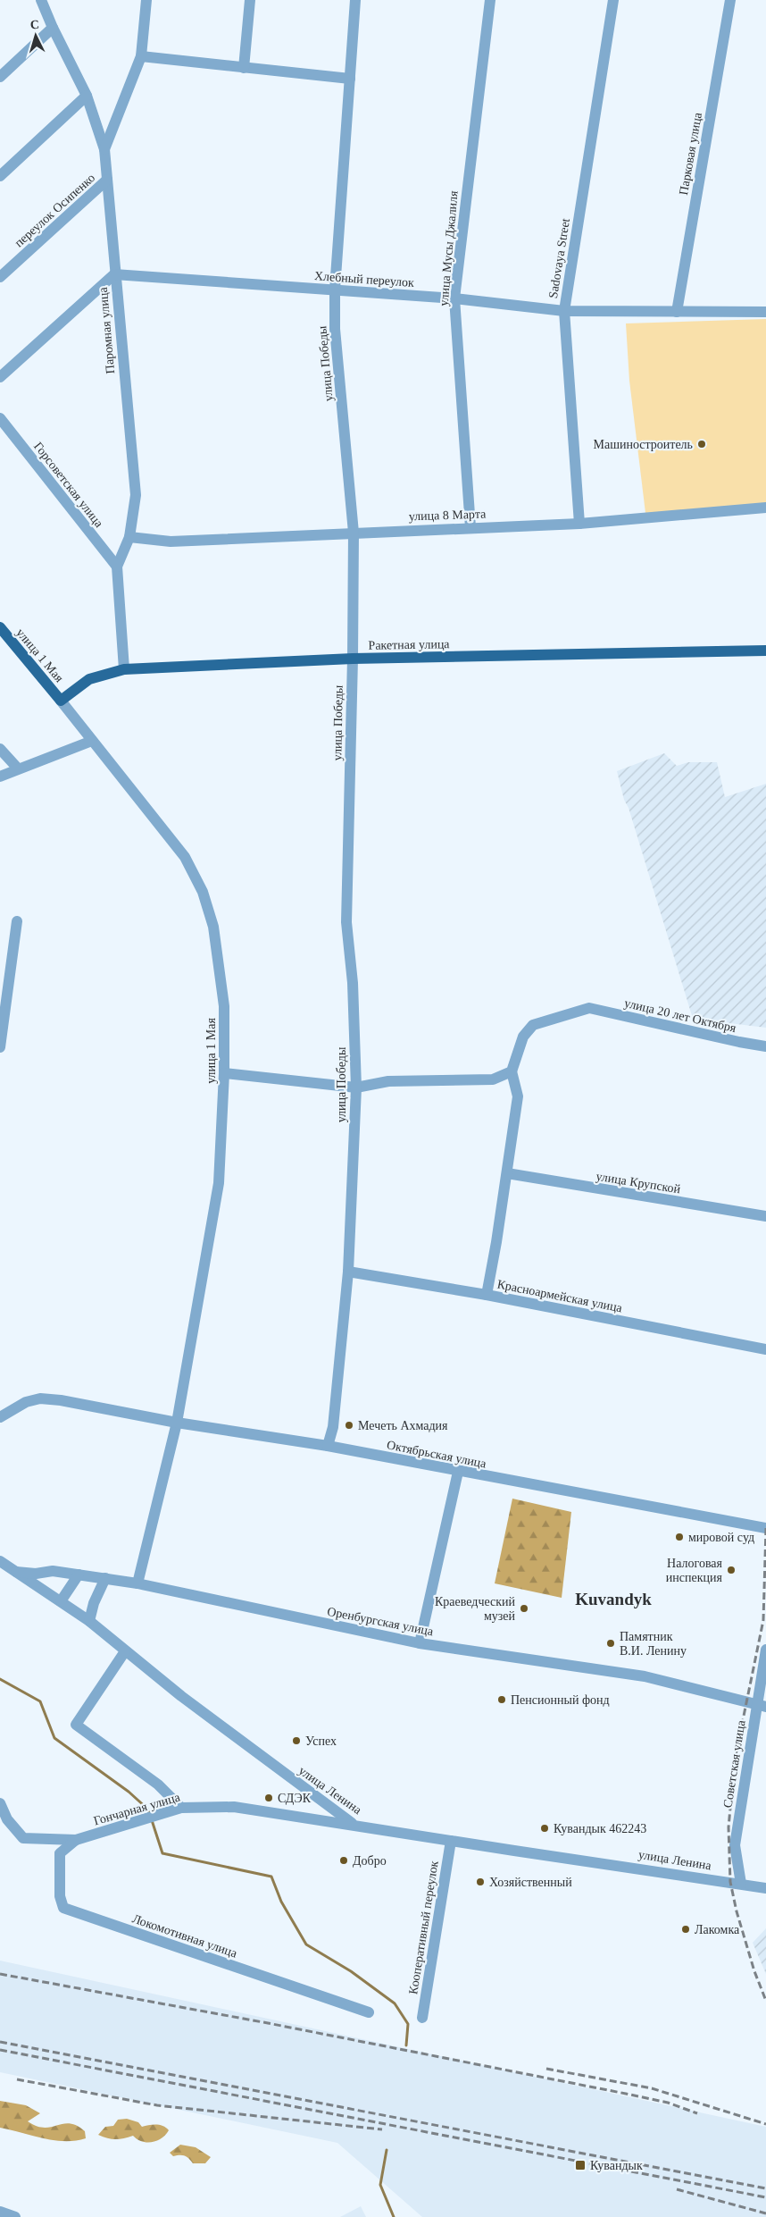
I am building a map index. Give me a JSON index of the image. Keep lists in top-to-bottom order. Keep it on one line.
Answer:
{"streets":{"main road":["Ракетная улица","улица 1 Мая"],"street":["Парковая улица","переулок Осипенко","улица Мусы Джалиля","Sadovaya Street","Хлебный переулок","Паромная улица","улица Победы","Горсоветская улица","улица 8 Марта","улица 20 лет Октября","улица Крупской","Красноармейская улица","Октябрьская улица","Оренбургская улица","Советская улица","улица Ленина","Гончарная улица","Кооперативный переулок","Локомотивная улица"]},"crossings":[["Парковая улица","Хлебный переулок"],["переулок Осипенко","Паромная улица"],["улица Мусы Джалиля","Хлебный переулок"],["улица Мусы Джалиля","улица 8 Марта"],["Sadovaya Street","Хлебный переулок"],["Sadovaya Street","улица 8 Марта"],["Хлебный переулок","Паромная улица"],["Хлебный переулок","улица Победы"],["Паромная улица","Горсоветская улица"],["Паромная улица","улица 8 Марта"],["Паромная улица","Ракетная улица"],["улица Победы","улица 8 Марта"],["улица Победы","Ракетная улица"],["улица Победы","Красноармейская улица"],["улица Победы","Октябрьская улица"],["Ракетная улица","улица 1 Мая"],["улица 1 Мая","Октябрьская улица"],["улица 1 Мая","Оренбургская улица"],["Оренбургская улица","Советская улица"],["Оренбургская улица","улица Ленина"],["Советская улица","улица Ленина"],["улица Ленина","Гончарная улица"],["улица Ленина","Кооперативный переулок"],["Гончарная улица","Локомотивная улица"]],"districts":["Kuvandyk"],"places":{"other":["Машиностроитель","Мечеть Ахмадия","мировой суд","Налоговая инспекция","Краеведческий музей","Памятник В.И. Ленину","Пенсионный фонд","Успех","СДЭК","Кувандык 462243","Добро","Хозяйственный","Лакомка"],"transit":["Кувандык"]},"north":"top"}
